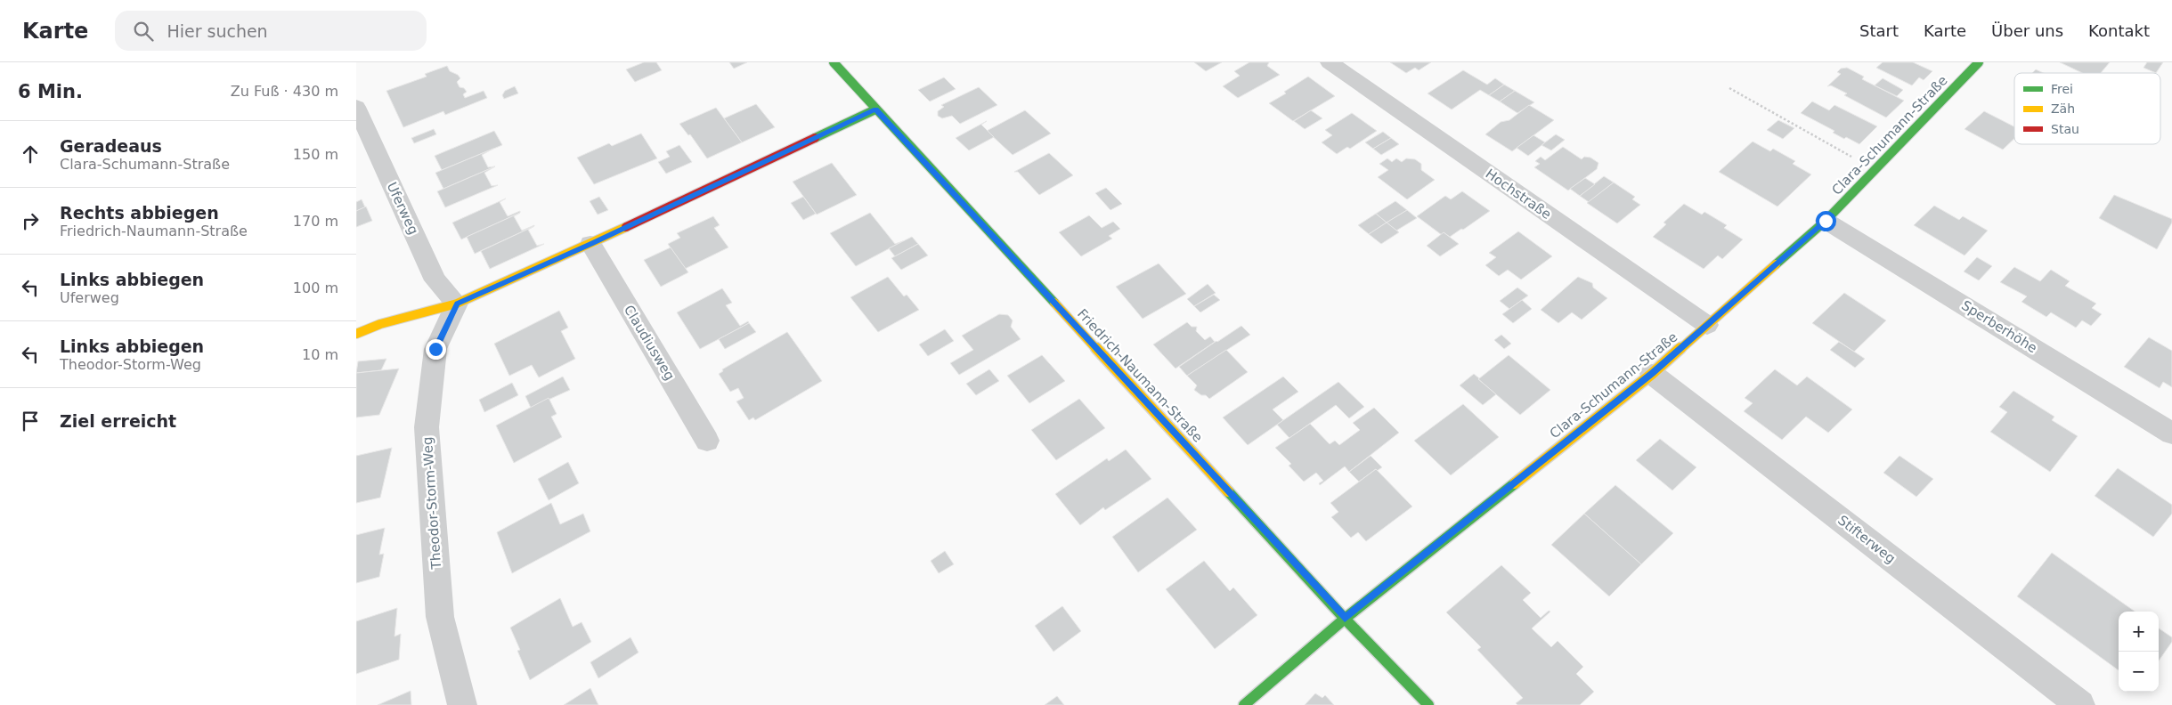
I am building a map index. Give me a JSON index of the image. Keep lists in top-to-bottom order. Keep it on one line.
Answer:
{"streets":{"street":["Clara-Schumann-Straße","Hochstraße","Uferweg","Sperberhöhe","Claudiusweg","Friedrich-Naumann-Straße","Theodor-Storm-Weg","Stifterweg"]},"crossings":[["Clara-Schumann-Straße","Hochstraße"],["Clara-Schumann-Straße","Sperberhöhe"],["Clara-Schumann-Straße","Friedrich-Naumann-Straße"],["Clara-Schumann-Straße","Stifterweg"],["Uferweg","Theodor-Storm-Weg"]],"legend":["Frei","Zäh","Stau"],"page":{"header":"Karte","search":"Hier suchen","nav":["Start","Karte","Über uns","Kontakt"],"heading":["6 Min.","Zu Fuß · 430 m"],"list":[["Geradeaus","Clara-Schumann-Straße","150 m"],["Rechts abbiegen","Friedrich-Naumann-Straße","170 m"],["Links abbiegen","Uferweg","100 m"],["Links abbiegen","Theodor-Storm-Weg","10 m"],"Ziel erreicht"],"map_buttons":["+","−"]}}
